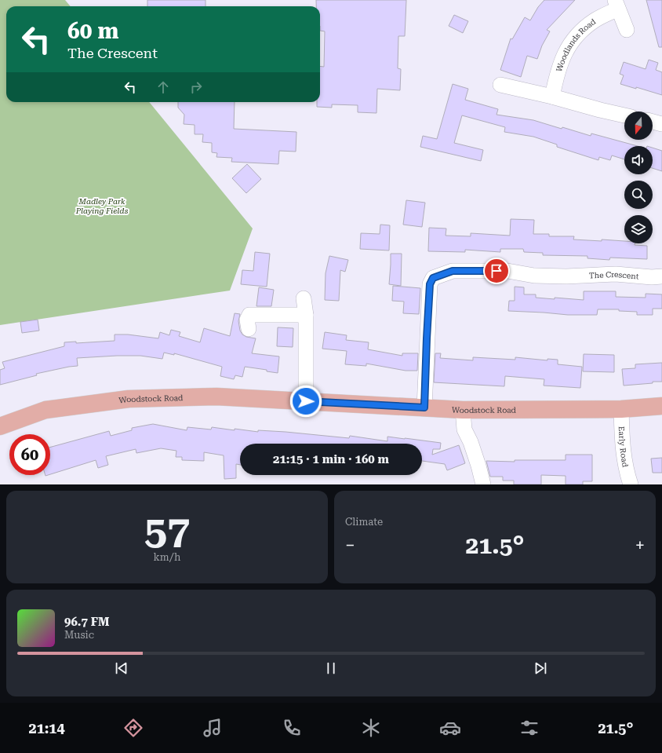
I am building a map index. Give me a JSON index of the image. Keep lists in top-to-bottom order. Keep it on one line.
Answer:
{"streets":{"main road":["Woodstock Road"],"street":["Woodlands Road","The Crescent","Early Road"]},"crossings":[["The Crescent","Woodstock Road"],["Woodstock Road","Early Road"]],"parks":["Madley Park Playing Fields"],"north":"bottom","page":{"turn":["60 m","The Crescent"],"limit":"60","trip":"21:15 · 1 min · 160 m","tile":[["57","km/h"],"Climate"],"heat":["−","21.5°","+"],"song":["96.7 FM","Music"],"tabs":["21:14","21.5°"]}}
